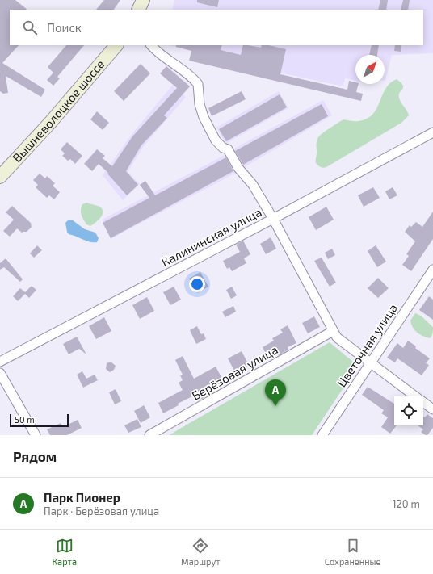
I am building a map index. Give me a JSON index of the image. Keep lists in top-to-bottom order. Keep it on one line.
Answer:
{"streets":{"main road":["Вышневолоцкое шоссе"],"street":["Калининская улица","Цветочная улица","Берёзовая улица"]},"scale_bar":"50 m","north":"top right","page":{"search":"Поиск","pins":"A","scale":"50 m","heading":"Рядом","list":[{"mark":"A","name":"Парк Пионер","note":"Парк · Берёзовая улица","value":"120 m"}],"nav":["Карта","Маршрут","Сохранённые"]}}
